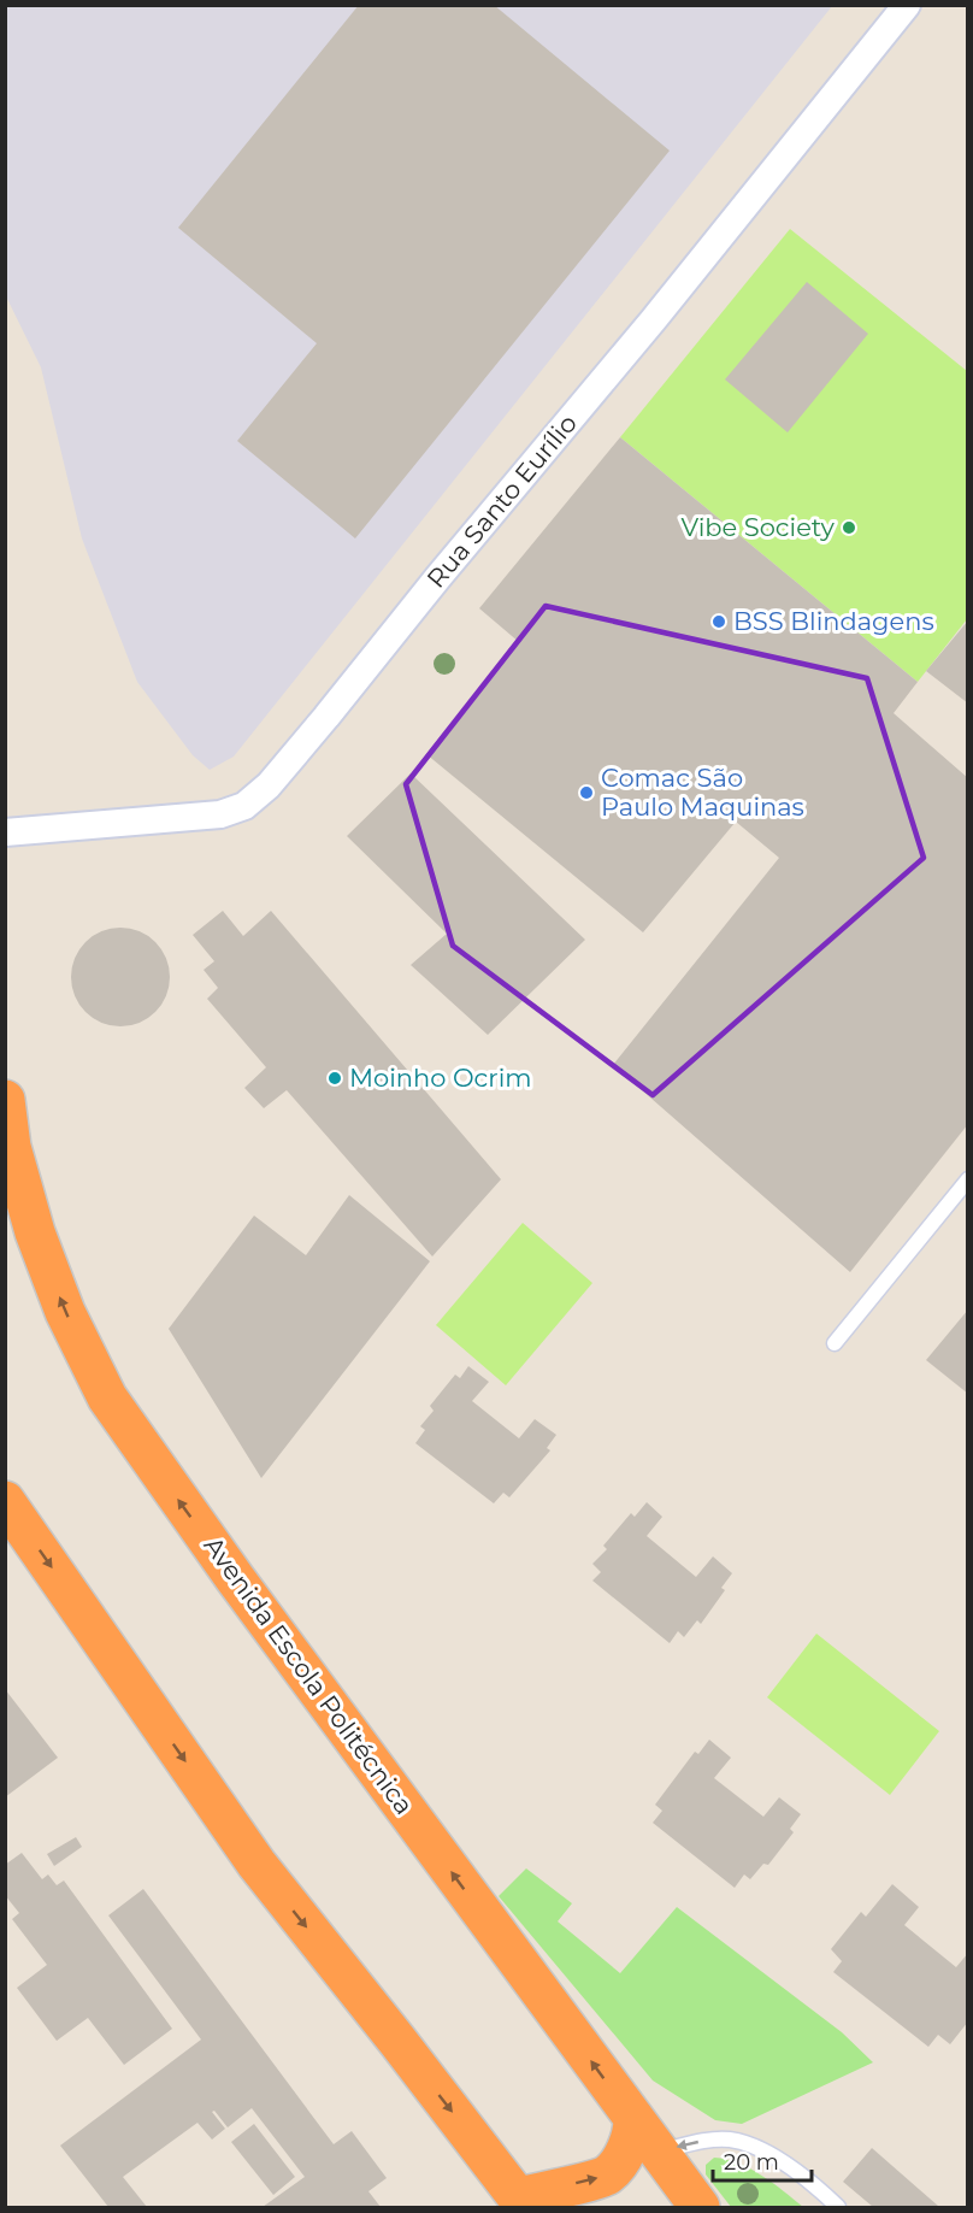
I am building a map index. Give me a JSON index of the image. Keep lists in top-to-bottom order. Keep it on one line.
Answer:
{"streets":{"highway":["Avenida Escola Politécnica"],"street":["Rua Santo Eurílio"]},"places":["Vibe Society","BSS Blindagens","Comac São Paulo Maquinas","Moinho Ocrim"],"scale_bar":"20 m"}
